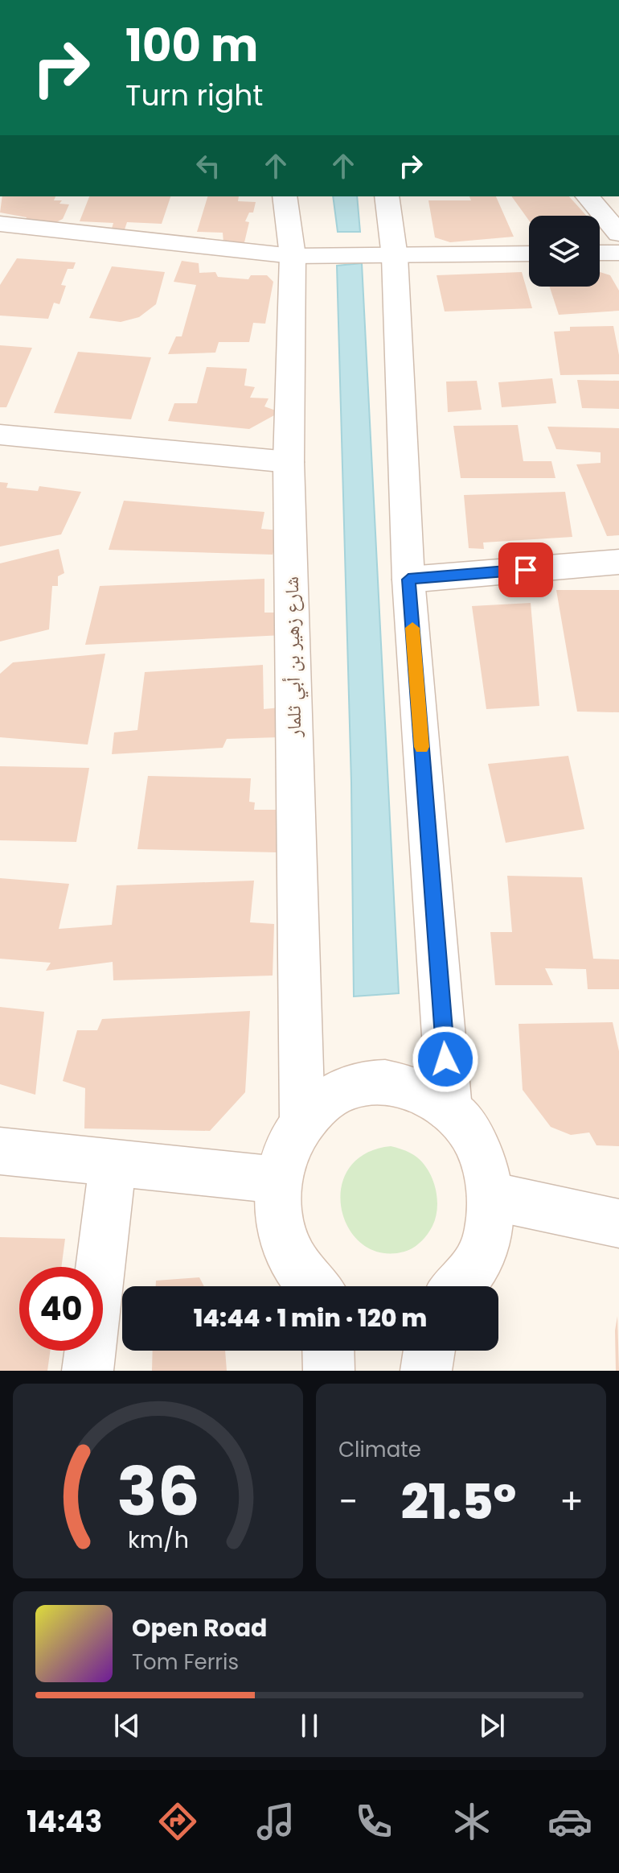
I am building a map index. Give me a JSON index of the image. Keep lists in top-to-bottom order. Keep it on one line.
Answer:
{"streets":{"street":["شارع زهير بن أبي ثلمار"]},"page":{"turn":["100 m","Turn right"],"limit":"40","trip":"14:44 · 1 min · 120 m","tile":"Climate","heat":["−","21.5°","+"],"song":["Open Road","Tom Ferris"],"tabs":"14:43","gauge":["36","km/h"]}}
